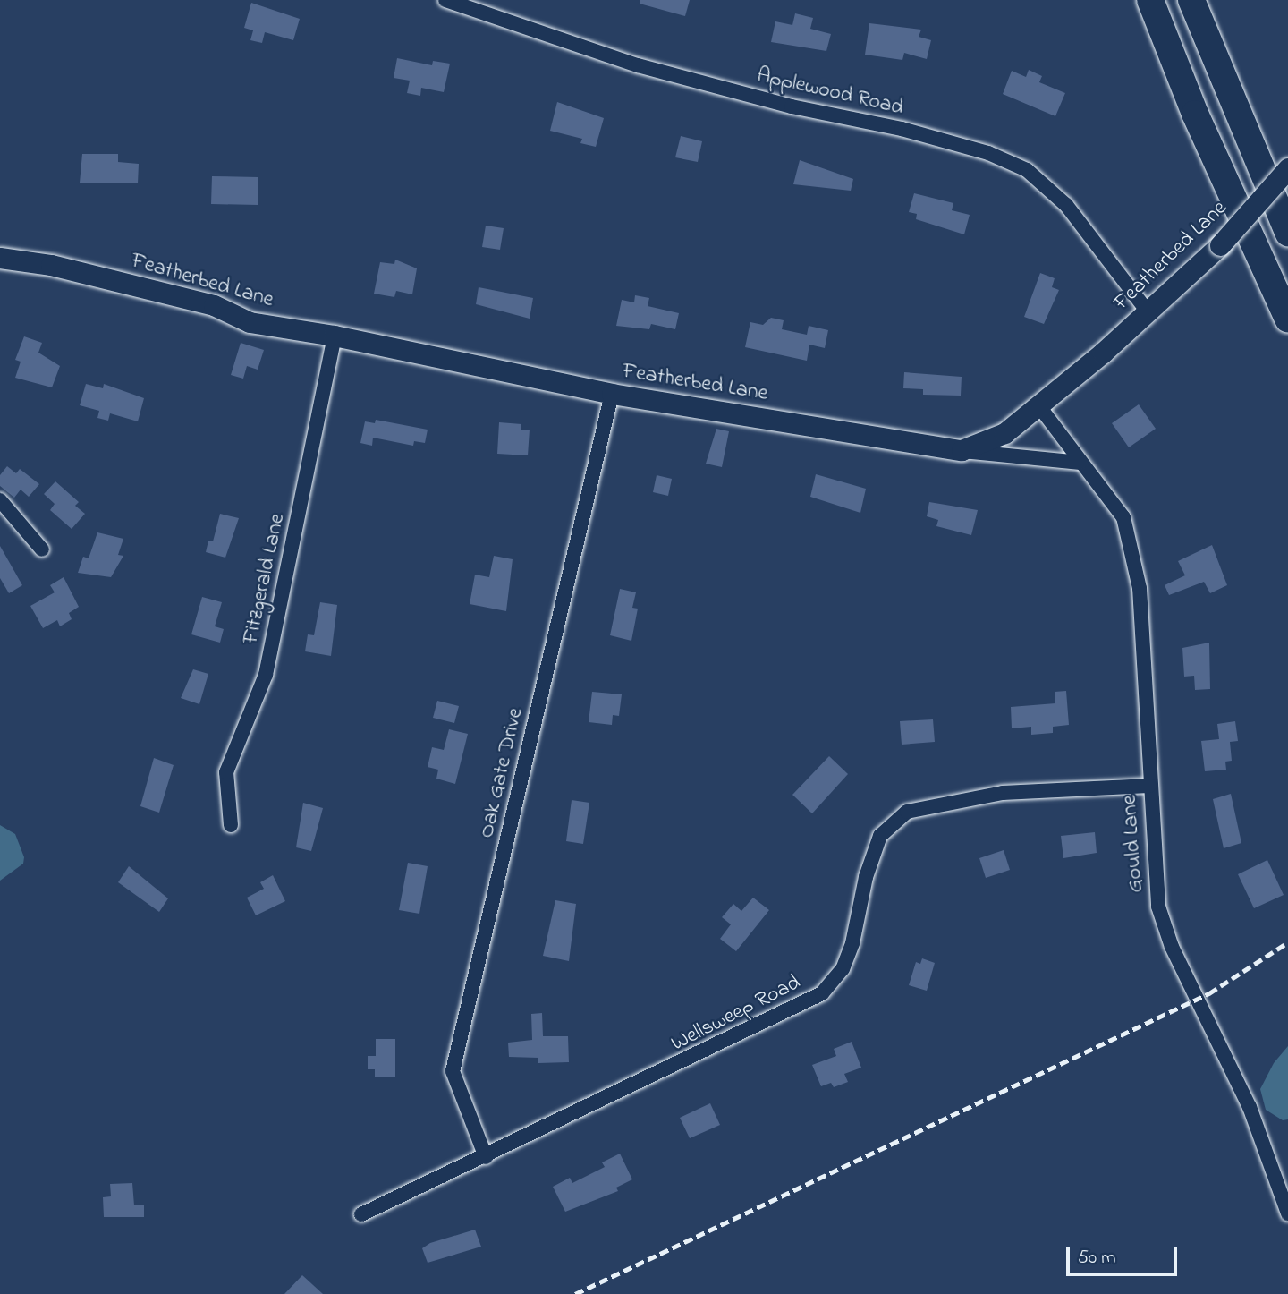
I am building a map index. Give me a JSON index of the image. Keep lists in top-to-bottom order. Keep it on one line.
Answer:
{"streets":{"street":["Applewood Road","Featherbed Lane","Fitzgerald Lane","Oak Gate Drive","Gould Lane","Wellsweep Road"]},"crossings":[["Applewood Road","Featherbed Lane"],["Featherbed Lane","Fitzgerald Lane"],["Featherbed Lane","Oak Gate Drive"],["Featherbed Lane","Gould Lane"],["Oak Gate Drive","Wellsweep Road"],["Gould Lane","Wellsweep Road"]],"scale_bar":"50 m"}
